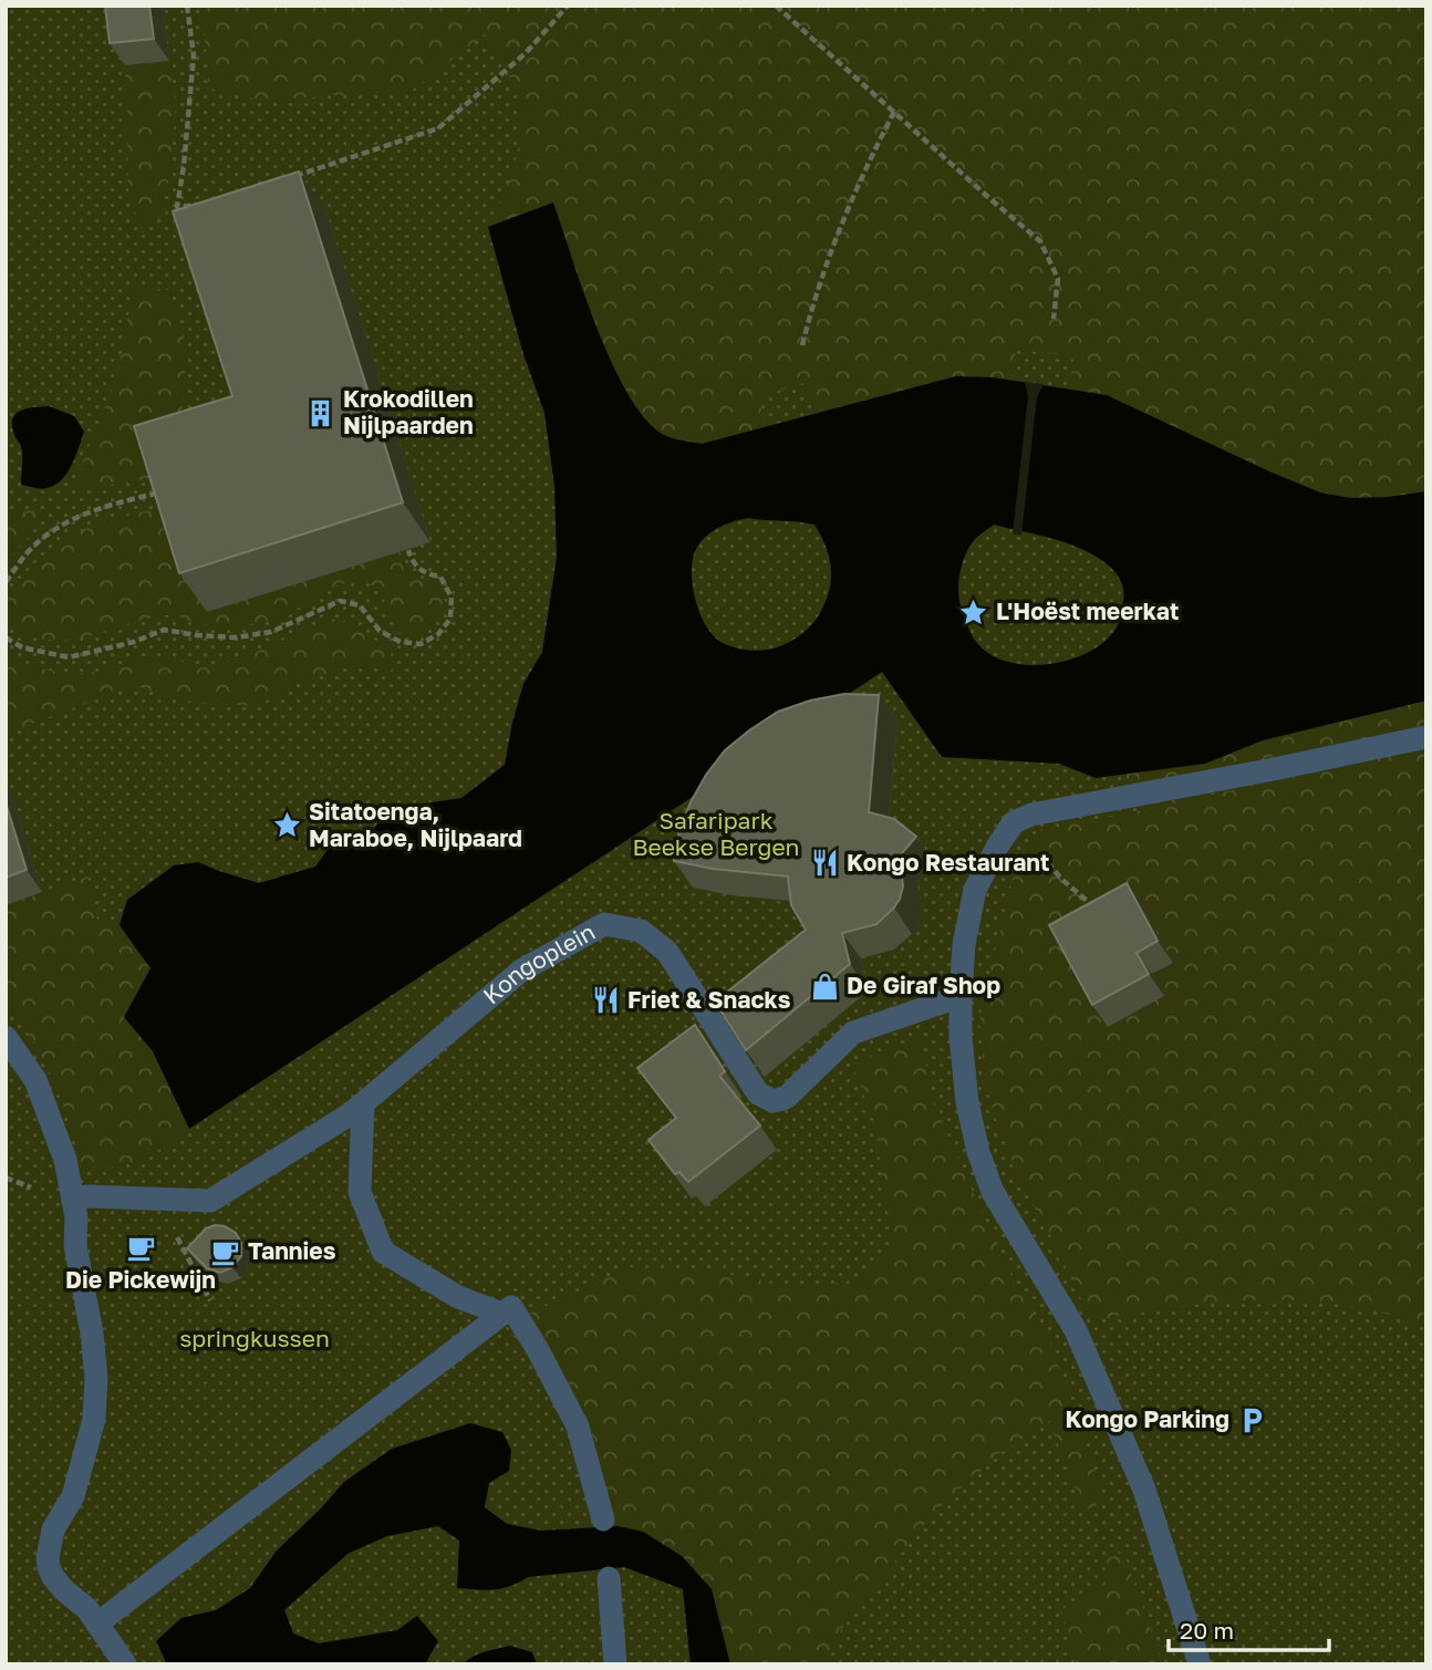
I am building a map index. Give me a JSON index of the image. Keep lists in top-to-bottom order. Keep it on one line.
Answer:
{"streets":{"street":["Kongoplein"]},"parks":["Safaripark Beekse Bergen","springkussen"],"places":{"building":["Krokodillen Nijlpaarden"],"place":["L'Hoëst meerkat","Sitatoenga, Maraboe, Nijlpaard"],"restaurant":["Kongo Restaurant","Friet & Snacks"],"shop":["De Giraf Shop"],"cafe":["Die Pickewijn","Tannies"],"parking":["Kongo Parking"]},"scale_bar":"20 m"}
